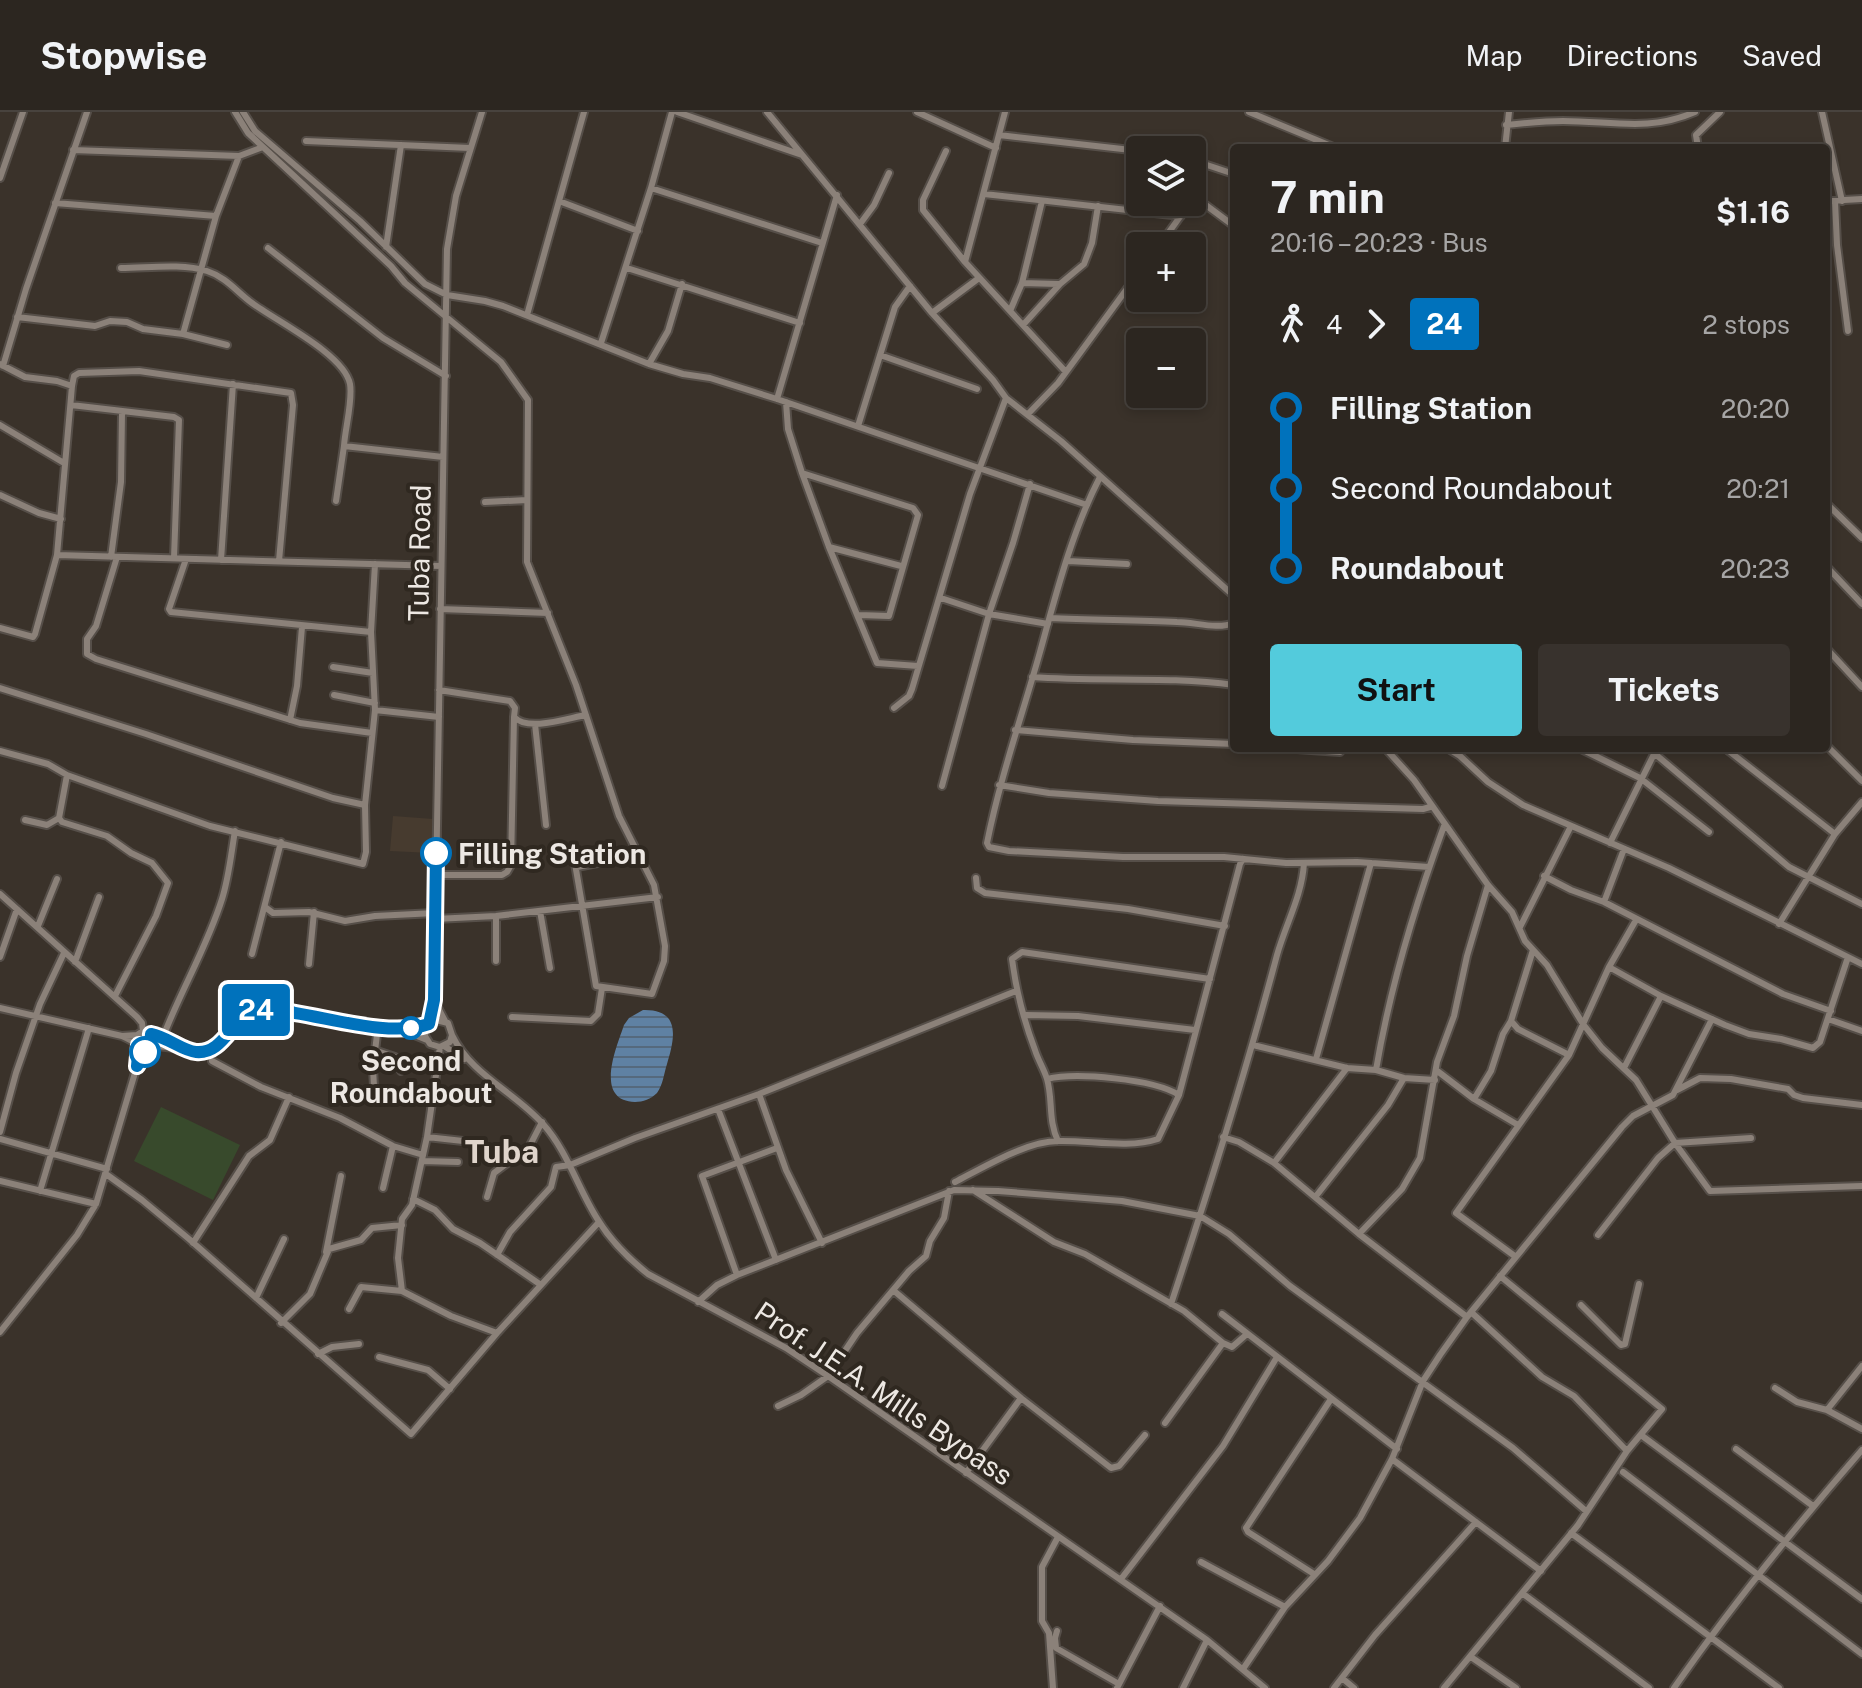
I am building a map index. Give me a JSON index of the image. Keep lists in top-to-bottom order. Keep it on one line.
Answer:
{"streets":{"street":["Tuba Road","Prof. J.E.A. Mills Bypass"]},"crossings":[["Tuba Road","Prof. J.E.A. Mills Bypass"]],"districts":["Tuba"],"places":["Filling Station","Second Roundabout"],"lines":["bus line 24"],"page":{"header":"Stopwise","nav":["Map","Directions","Saved"],"on_map":"24","map_buttons":["+","−"],"heading":["7 min","20:16 – 20:23 · Bus","$1.16"],"legs":["4","24","2 stops"],"list":[{"name":"Filling Station","value":"20:20"},{"name":"Second Roundabout","value":"20:21"},{"name":"Roundabout","value":"20:23"}],"buttons":["Start","Tickets"]}}
